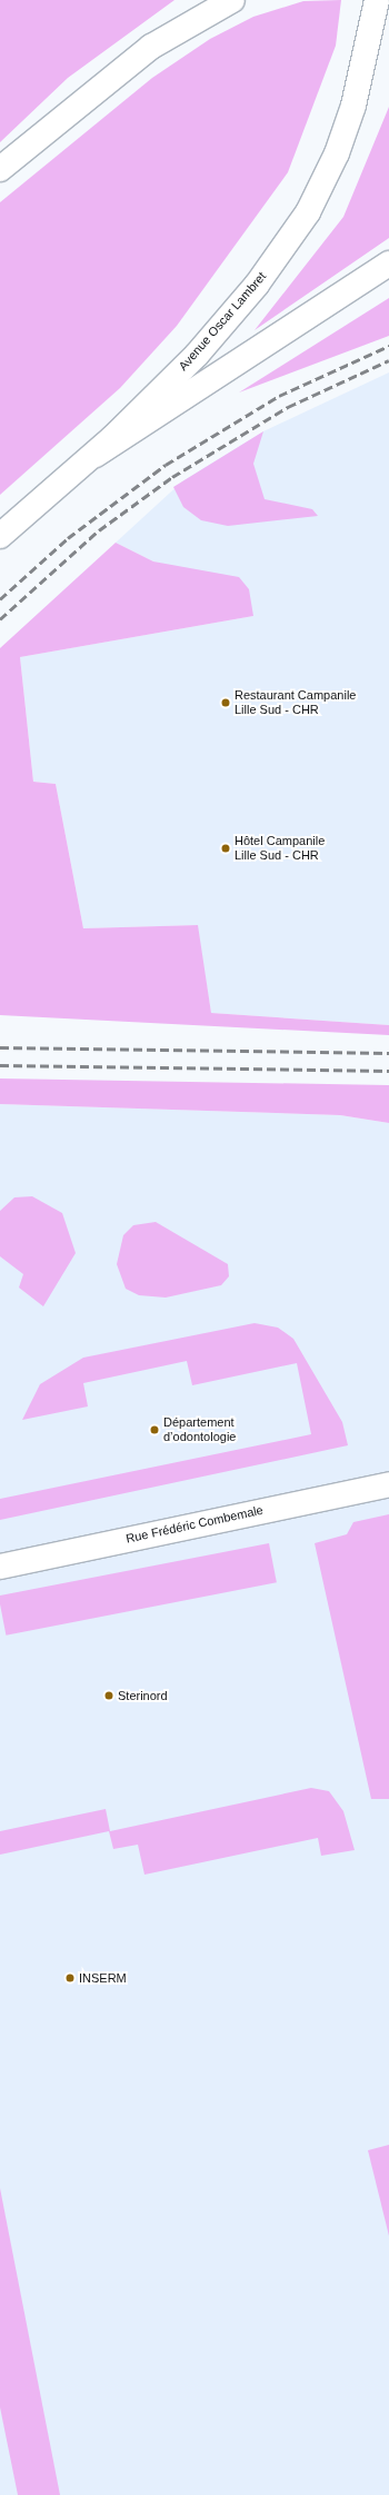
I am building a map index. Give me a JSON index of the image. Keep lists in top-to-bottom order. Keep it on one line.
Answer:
{"streets":{"main road":["Avenue Oscar Lambret","Rue Frédéric Combemale"]},"places":["Restaurant Campanile Lille Sud - CHR","Hôtel Campanile Lille Sud - CHR","Département d’odontologie","Sterinord","INSERM"]}
